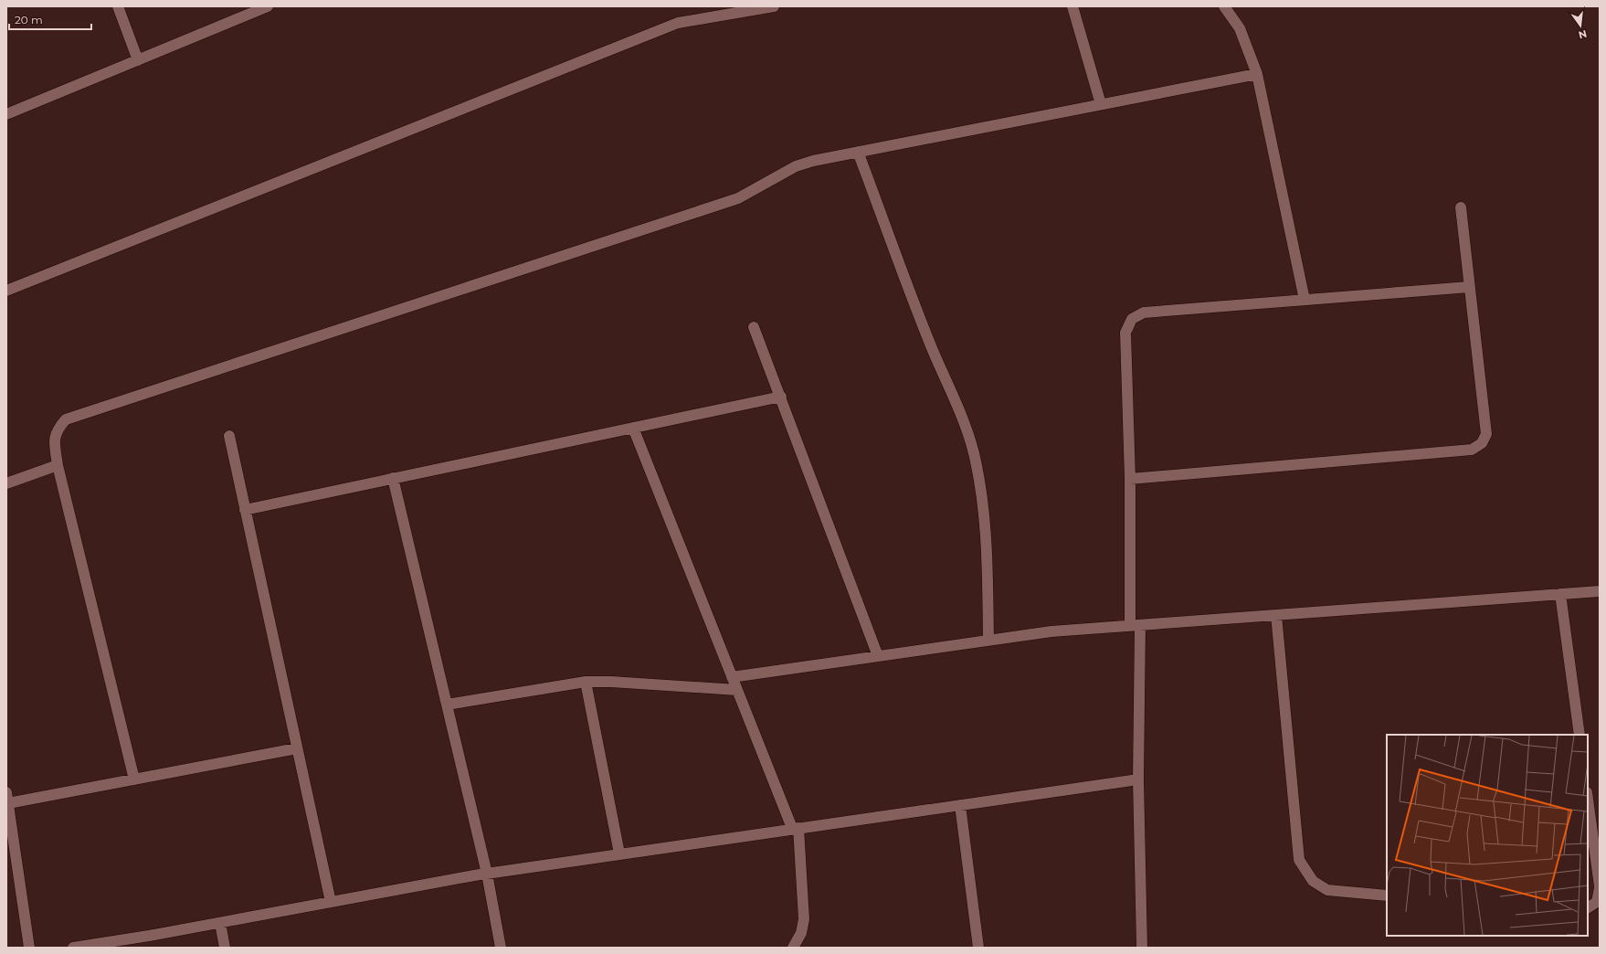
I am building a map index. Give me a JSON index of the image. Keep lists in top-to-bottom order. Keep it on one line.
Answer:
{"scale_bar":"20 m","north":"bottom"}
